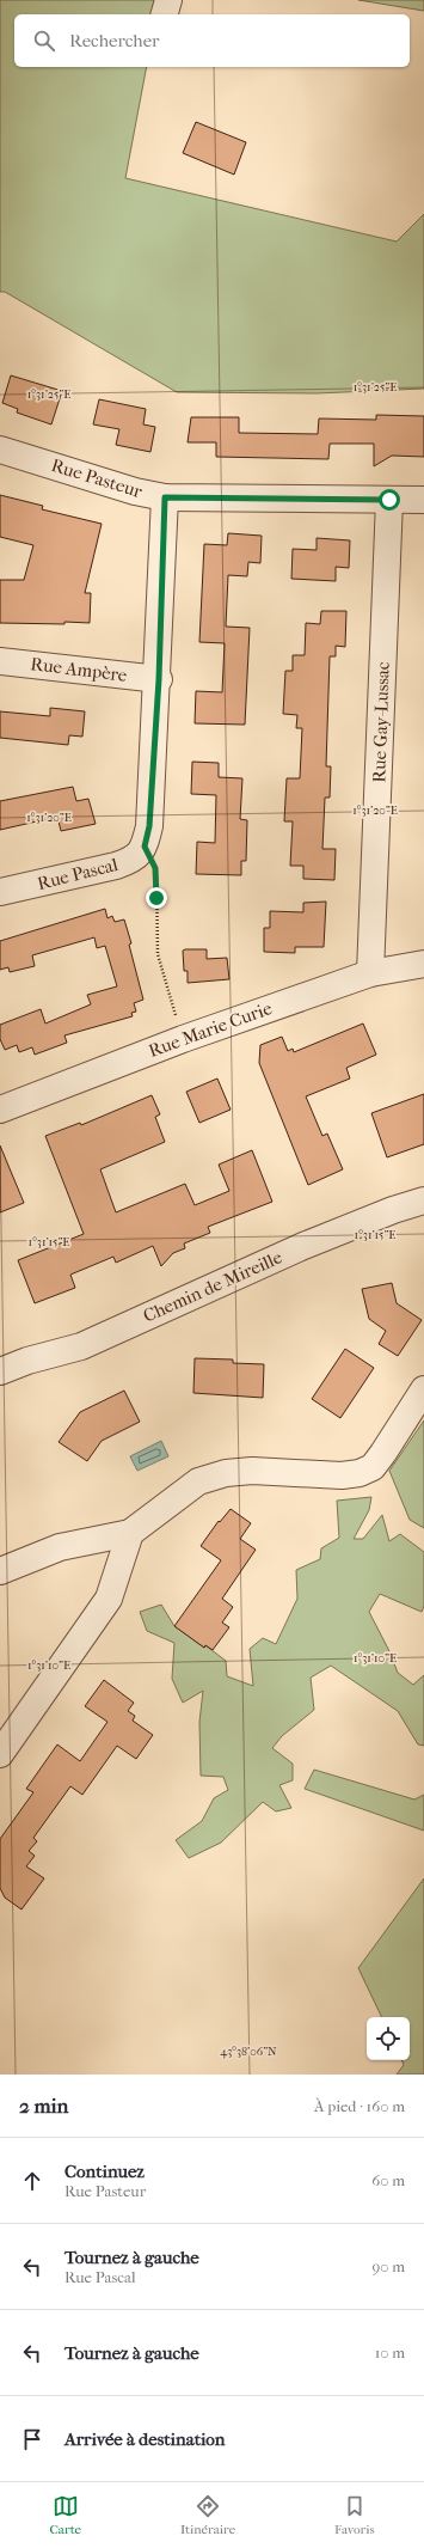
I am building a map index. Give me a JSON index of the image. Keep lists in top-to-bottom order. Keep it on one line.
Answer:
{"streets":{"street":["Rue Pasteur","Rue Ampère","Rue Gay-Lussac","Rue Pascal","Rue Marie Curie","Chemin de Mireille"]},"crossings":[["Rue Pasteur","Rue Gay-Lussac"],["Rue Gay-Lussac","Rue Marie Curie"]],"page":{"search":"Rechercher","heading":["2 min","À pied · 160 m"],"list":[["Continuez","Rue Pasteur","60 m"],["Tournez à gauche","Rue Pascal","90 m"],["Tournez à gauche","10 m"],"Arrivée à destination"],"nav":["Carte","Itinéraire","Favoris"]},"coordinates":["1°31'25\"E","1°31'20\"E","1°31'15\"E","1°31'10\"E","43°38'06\"N"]}
